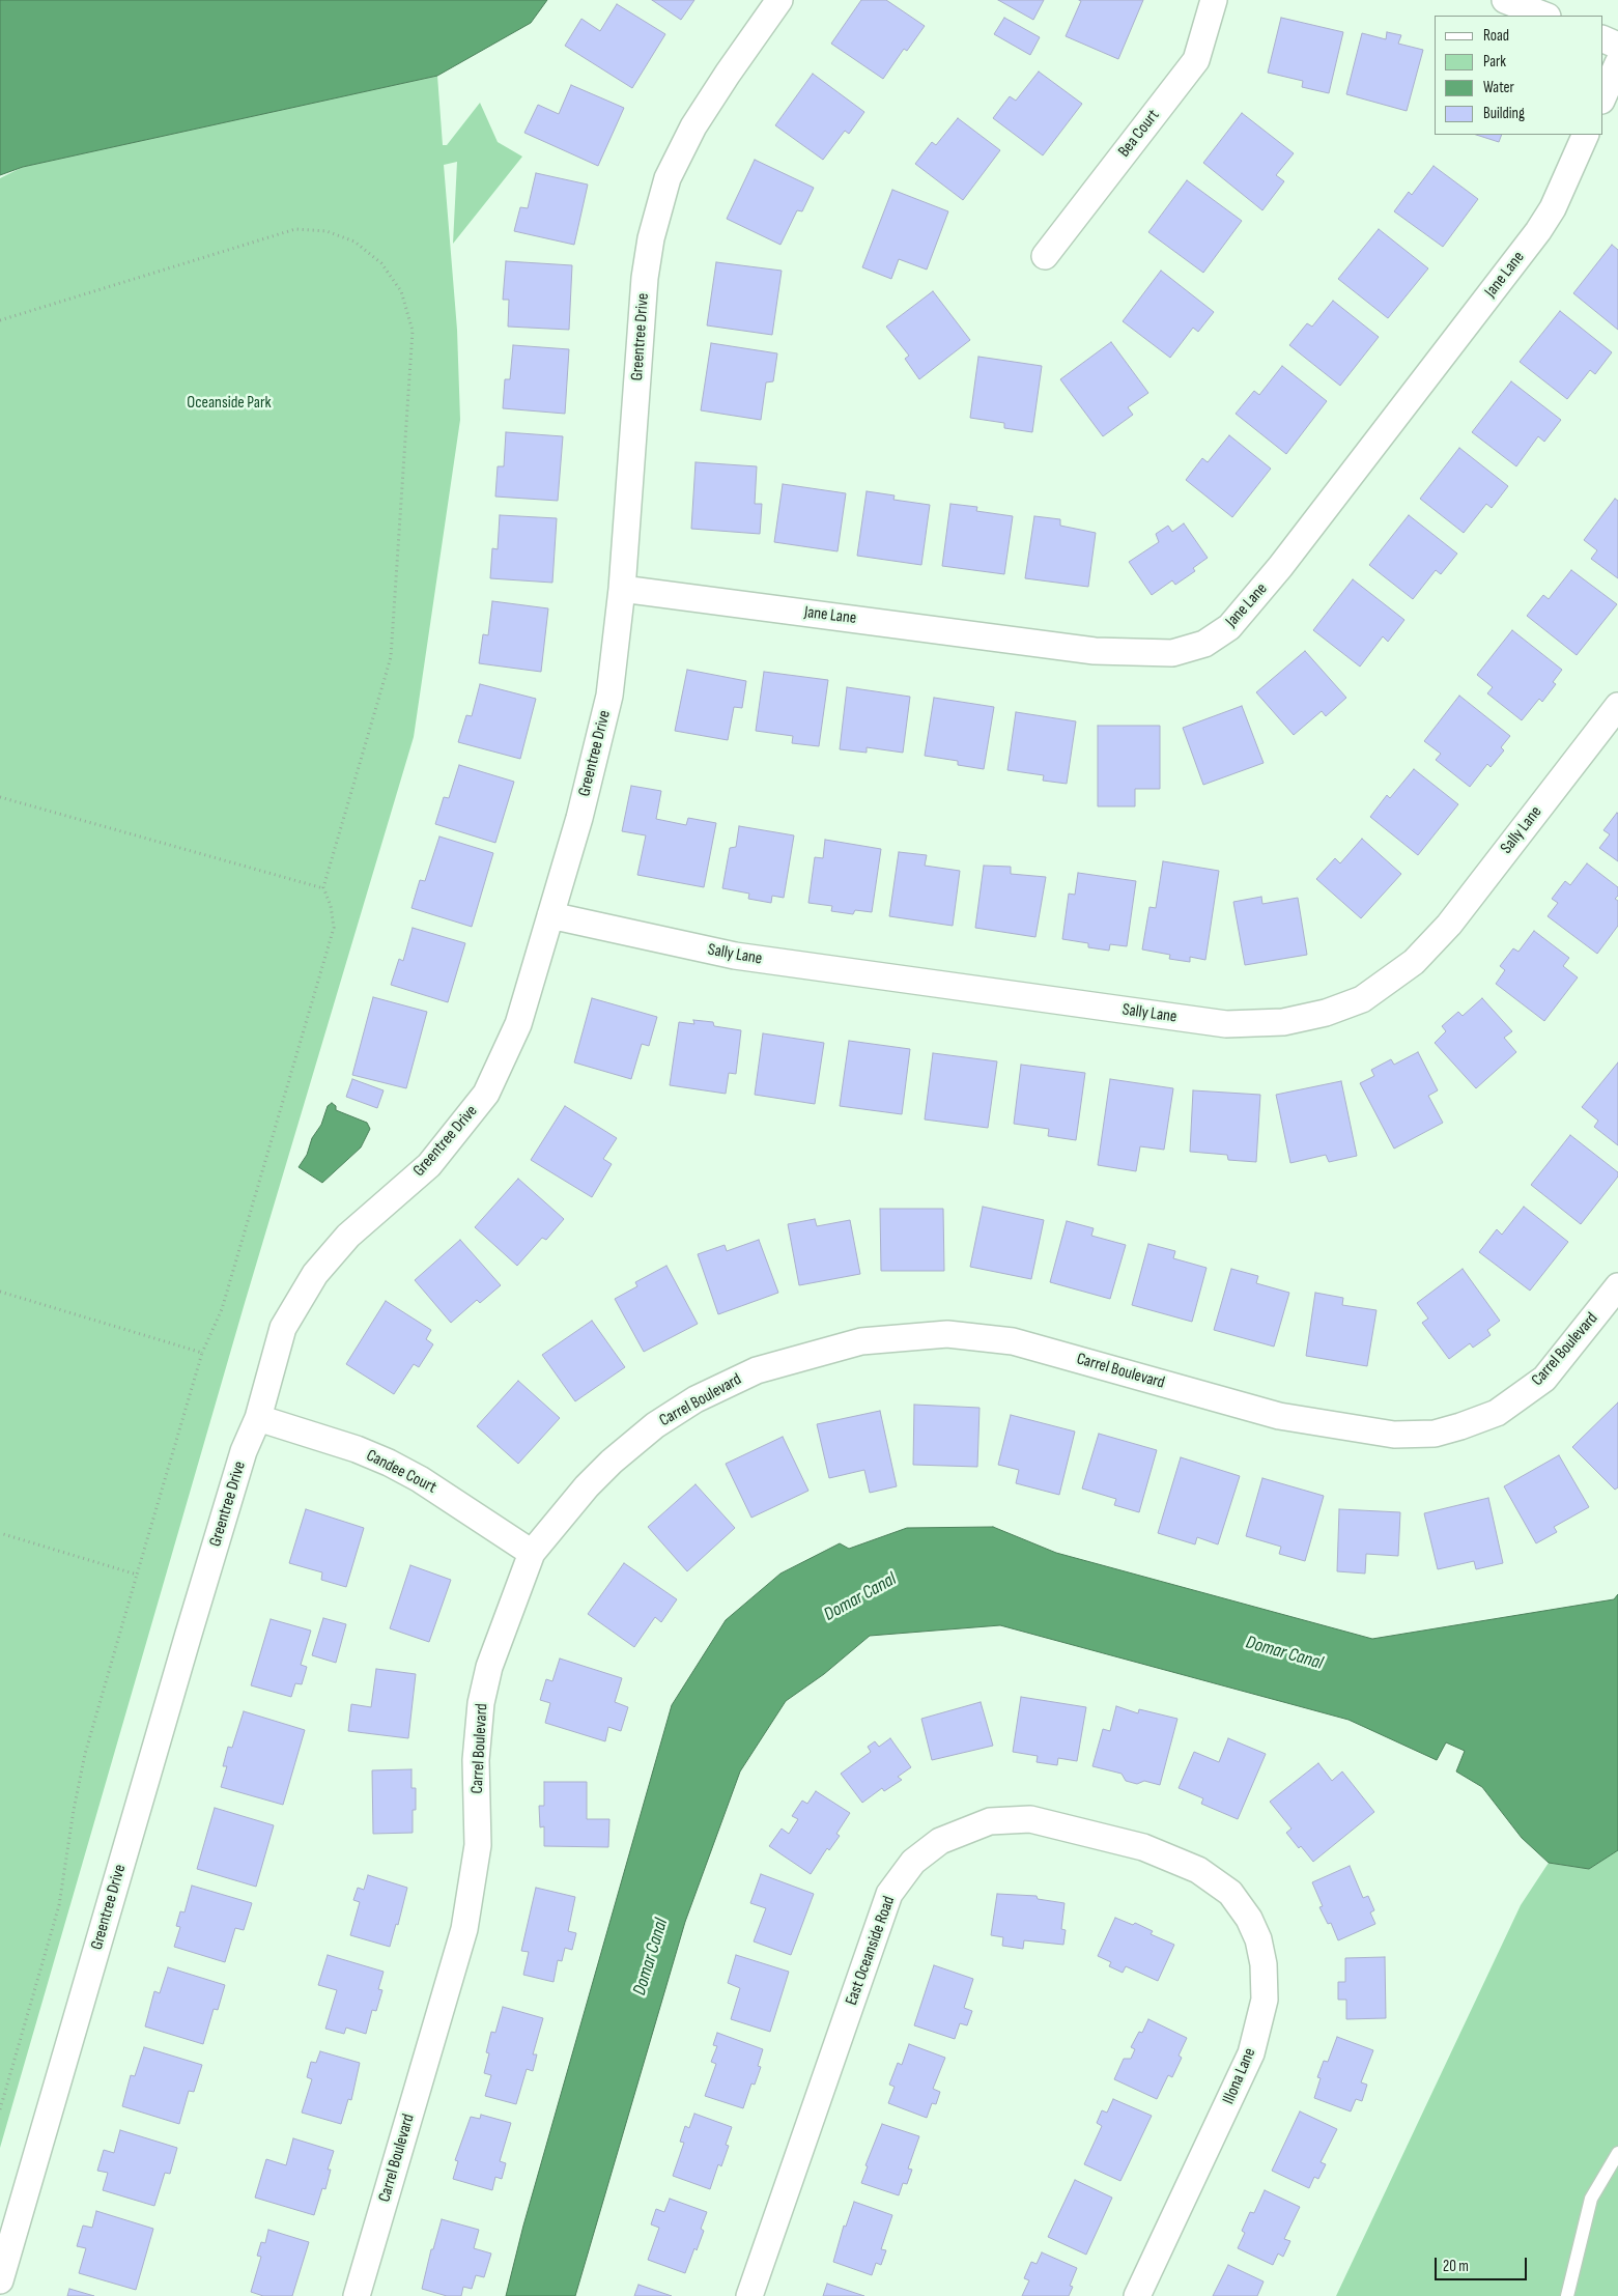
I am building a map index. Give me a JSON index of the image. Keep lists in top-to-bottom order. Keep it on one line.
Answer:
{"streets":{"street":["Bea Court","Jane Lane","Greentree Drive","Sally Lane","Carrel Boulevard","Candee Court","East Oceanside Road","Illona Lane"]},"crossings":[["Jane Lane","Greentree Drive"],["Greentree Drive","Sally Lane"],["Greentree Drive","Candee Court"],["Carrel Boulevard","Candee Court"],["East Oceanside Road","Illona Lane"]],"water":["Domar Canal"],"parks":["Oceanside Park"],"legend":["Road","Park","Water","Building"],"scale_bar":"20 m"}
